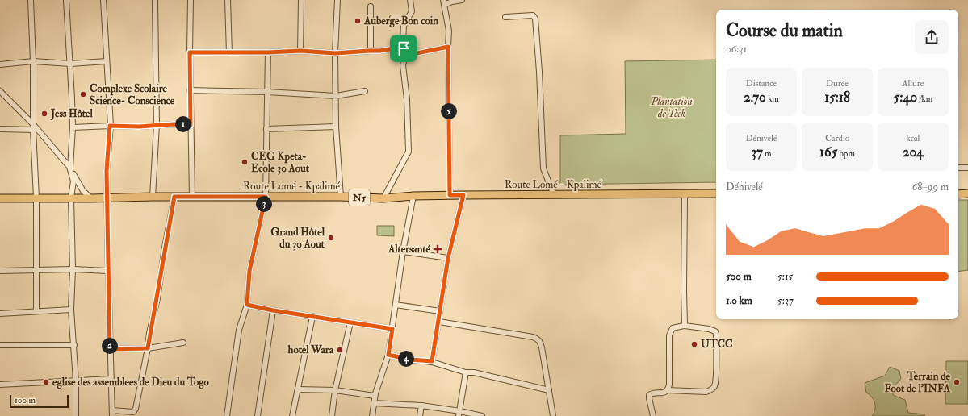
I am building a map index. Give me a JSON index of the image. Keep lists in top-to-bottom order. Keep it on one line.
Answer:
{"streets":{"main road":["Route Lomé - Kpalimé","N5"]},"parks":["Plantation de Teck"],"places":{"other":["Auberge Bon coin","Complexe Scolaire Science- Conscience","Jess Hôtel","CEG Kpeta- Ecole 30 Aout","Grand Hôtel du 30 Aout","UTCC","hotel Wara","eglise des assemblees de Dieu du Togo","Terrain de Foot de l'INFA"],"health":["Altersanté"]},"scale_bar":"100 m","page":{"heading":["Course du matin","06:31"],"stats":[["Distance","2.70 km"],["Durée","15:18"],["Allure","5:40 /km"],["Dénivelé","37 m"],["Cardio","165 bpm"],["kcal","204"]],"pins":["5","1","3","2","4"],"chart":["Dénivelé","68–99 m"],"list":[{"name":"500 m","note":"5:15"},{"name":"1.0 km","note":"5:37"}],"scale":"100 m"}}
